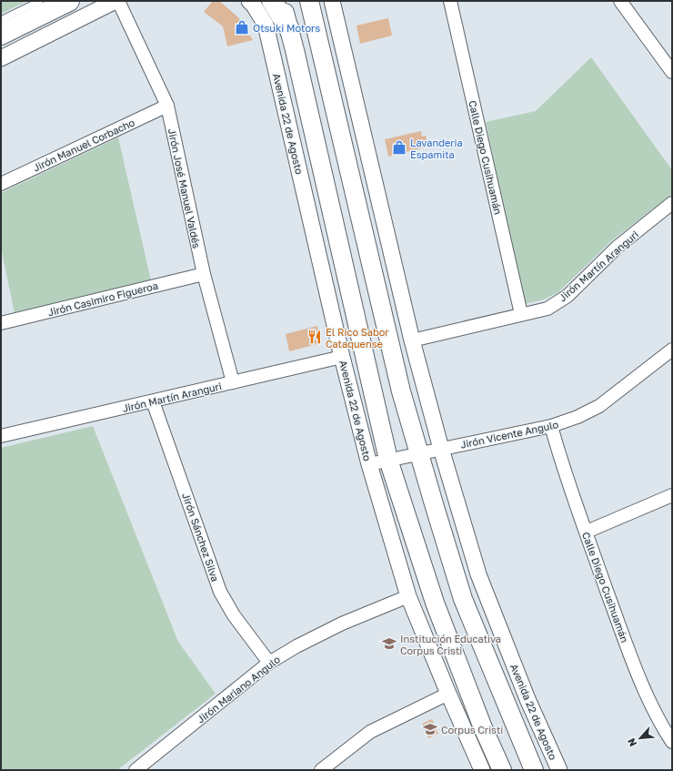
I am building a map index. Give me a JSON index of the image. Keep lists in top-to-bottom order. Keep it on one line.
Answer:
{"streets":{"main road":["Avenida 22 de Agosto"],"street":["Jirón Manuel Corbacho","Calle Diego Cusihuamán","Jirón José Manuel Valdés","Jirón Martín Aranguri","Jirón Casimiro Figueroa","Jirón Vicente Angulo","Jirón Sánchez Silva","Jirón Mariano Angulo"]},"crossings":[["Avenida 22 de Agosto","Jirón Martín Aranguri"],["Avenida 22 de Agosto","Jirón Vicente Angulo"],["Avenida 22 de Agosto","Jirón Mariano Angulo"],["Jirón Manuel Corbacho","Jirón José Manuel Valdés"],["Calle Diego Cusihuamán","Jirón Martín Aranguri"],["Calle Diego Cusihuamán","Jirón Vicente Angulo"],["Jirón José Manuel Valdés","Jirón Martín Aranguri"],["Jirón José Manuel Valdés","Jirón Casimiro Figueroa"],["Jirón Martín Aranguri","Jirón Sánchez Silva"],["Jirón Sánchez Silva","Jirón Mariano Angulo"]],"places":{"shop":["Otsuki Motors","Lavanderia Espamita"],"restaurant":["El Rico Sabor Cataquense"],"school or university":["Institución Educativa Corpus Cristi","Corpus Cristi"]},"north":"bottom left"}
